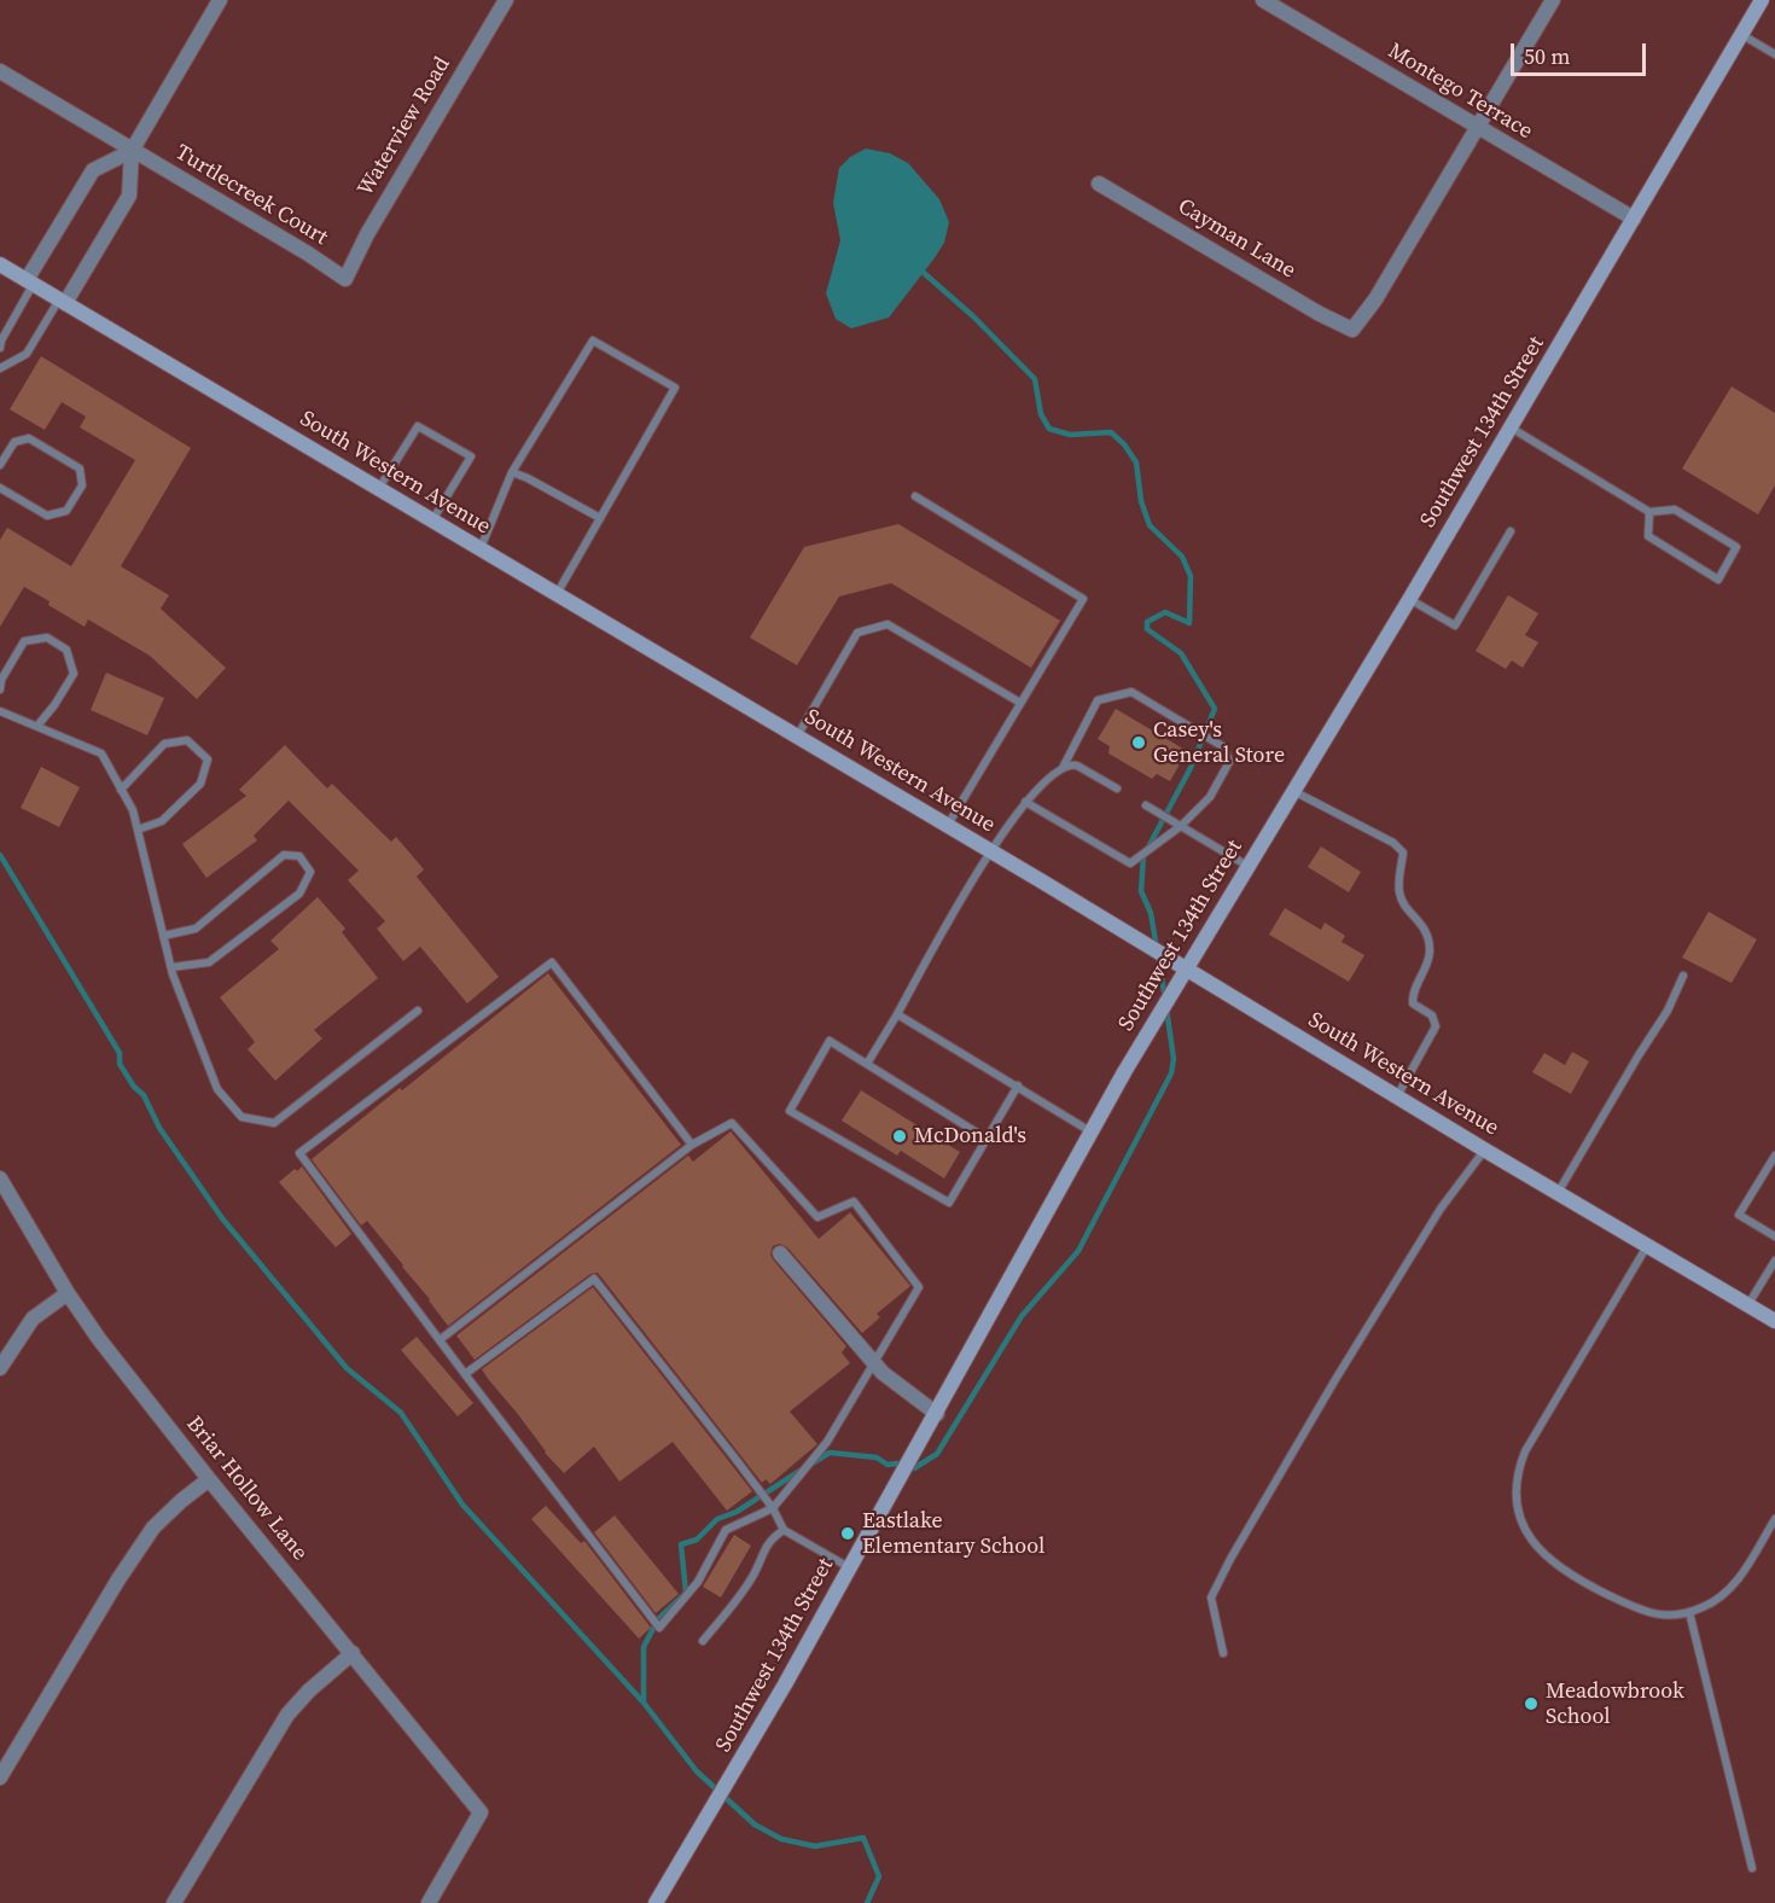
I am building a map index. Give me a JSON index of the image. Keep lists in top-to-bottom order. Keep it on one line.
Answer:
{"streets":{"main road":["Southwest 134th Street","South Western Avenue"],"street":["Montego Terrace","Waterview Road","Turtlecreek Court","Cayman Lane","Briar Hollow Lane"]},"crossings":[["Montego Terrace","Cayman Lane"],["Montego Terrace","Southwest 134th Street"],["Waterview Road","Turtlecreek Court"],["Southwest 134th Street","South Western Avenue"]],"places":["Casey's General Store","McDonald's","Eastlake Elementary School","Meadowbrook School"],"scale_bar":"50 m"}
